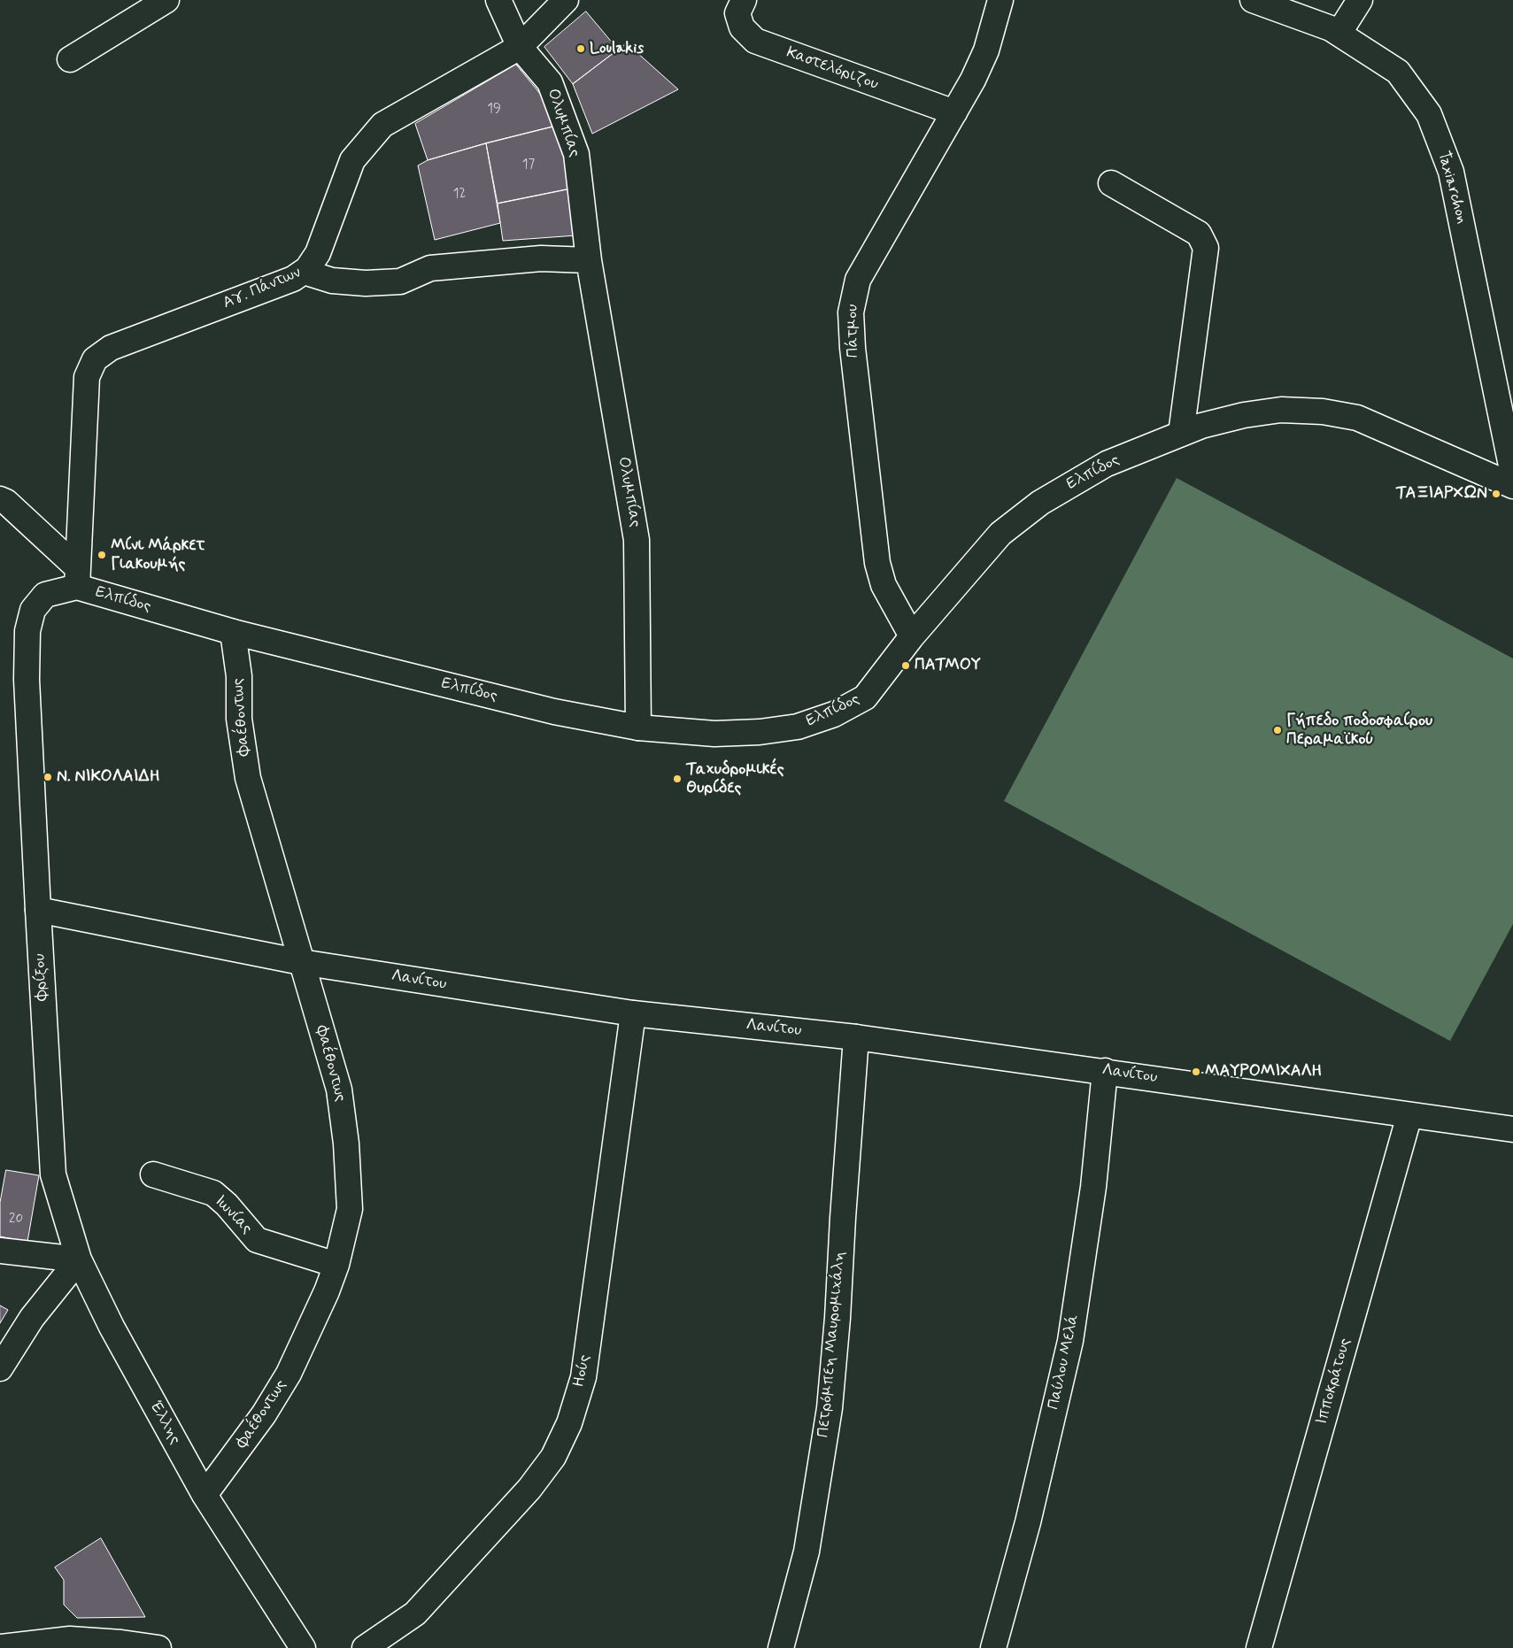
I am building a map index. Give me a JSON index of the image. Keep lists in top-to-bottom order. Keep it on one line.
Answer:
{"streets":{"street":["Καστελόριζου","Ολυμπίας","Taxiarchon","Αγ. Πάντων","Πάτμου","Ελπίδος","Φαέθοντως","Φρίξου","Λανίτου","Ιωνίας","Πετρόμπεη Μαυρομιχάλη","Παύλου Μελά","Ηούς","Ιπποκράτους","Έλλης"]},"crossings":[["Καστελόριζου","Πάτμου"],["Ολυμπίας","Αγ. Πάντων"],["Ολυμπίας","Ελπίδος"],["Αγ. Πάντων","Ελπίδος"],["Αγ. Πάντων","Φρίξου"],["Πάτμου","Ελπίδος"],["Ελπίδος","Φαέθοντως"],["Ελπίδος","Φρίξου"],["Φαέθοντως","Λανίτου"],["Φαέθοντως","Ιωνίας"],["Φαέθοντως","Έλλης"],["Φρίξου","Λανίτου"],["Φρίξου","Έλλης"],["Λανίτου","Πετρόμπεη Μαυρομιχάλη"],["Λανίτου","Παύλου Μελά"],["Λανίτου","Ηούς"],["Λανίτου","Ιπποκράτους"]],"places":["Loulakis","ΤΑΞΙΑΡΧΩΝ","Μίνι Μάρκετ Γιακουμής","ΠΑΤΜΟΥ","Γήπεδο ποδοσφαίρου Περαμαϊκού","Ν. ΝΙΚΟΛΑΙΔΗ","Ταχυδρομικές Θυρίδες","ΜΑΥΡΟΜΙΧΑΛΗ"],"house_numbers":["19","17","12","20"]}
